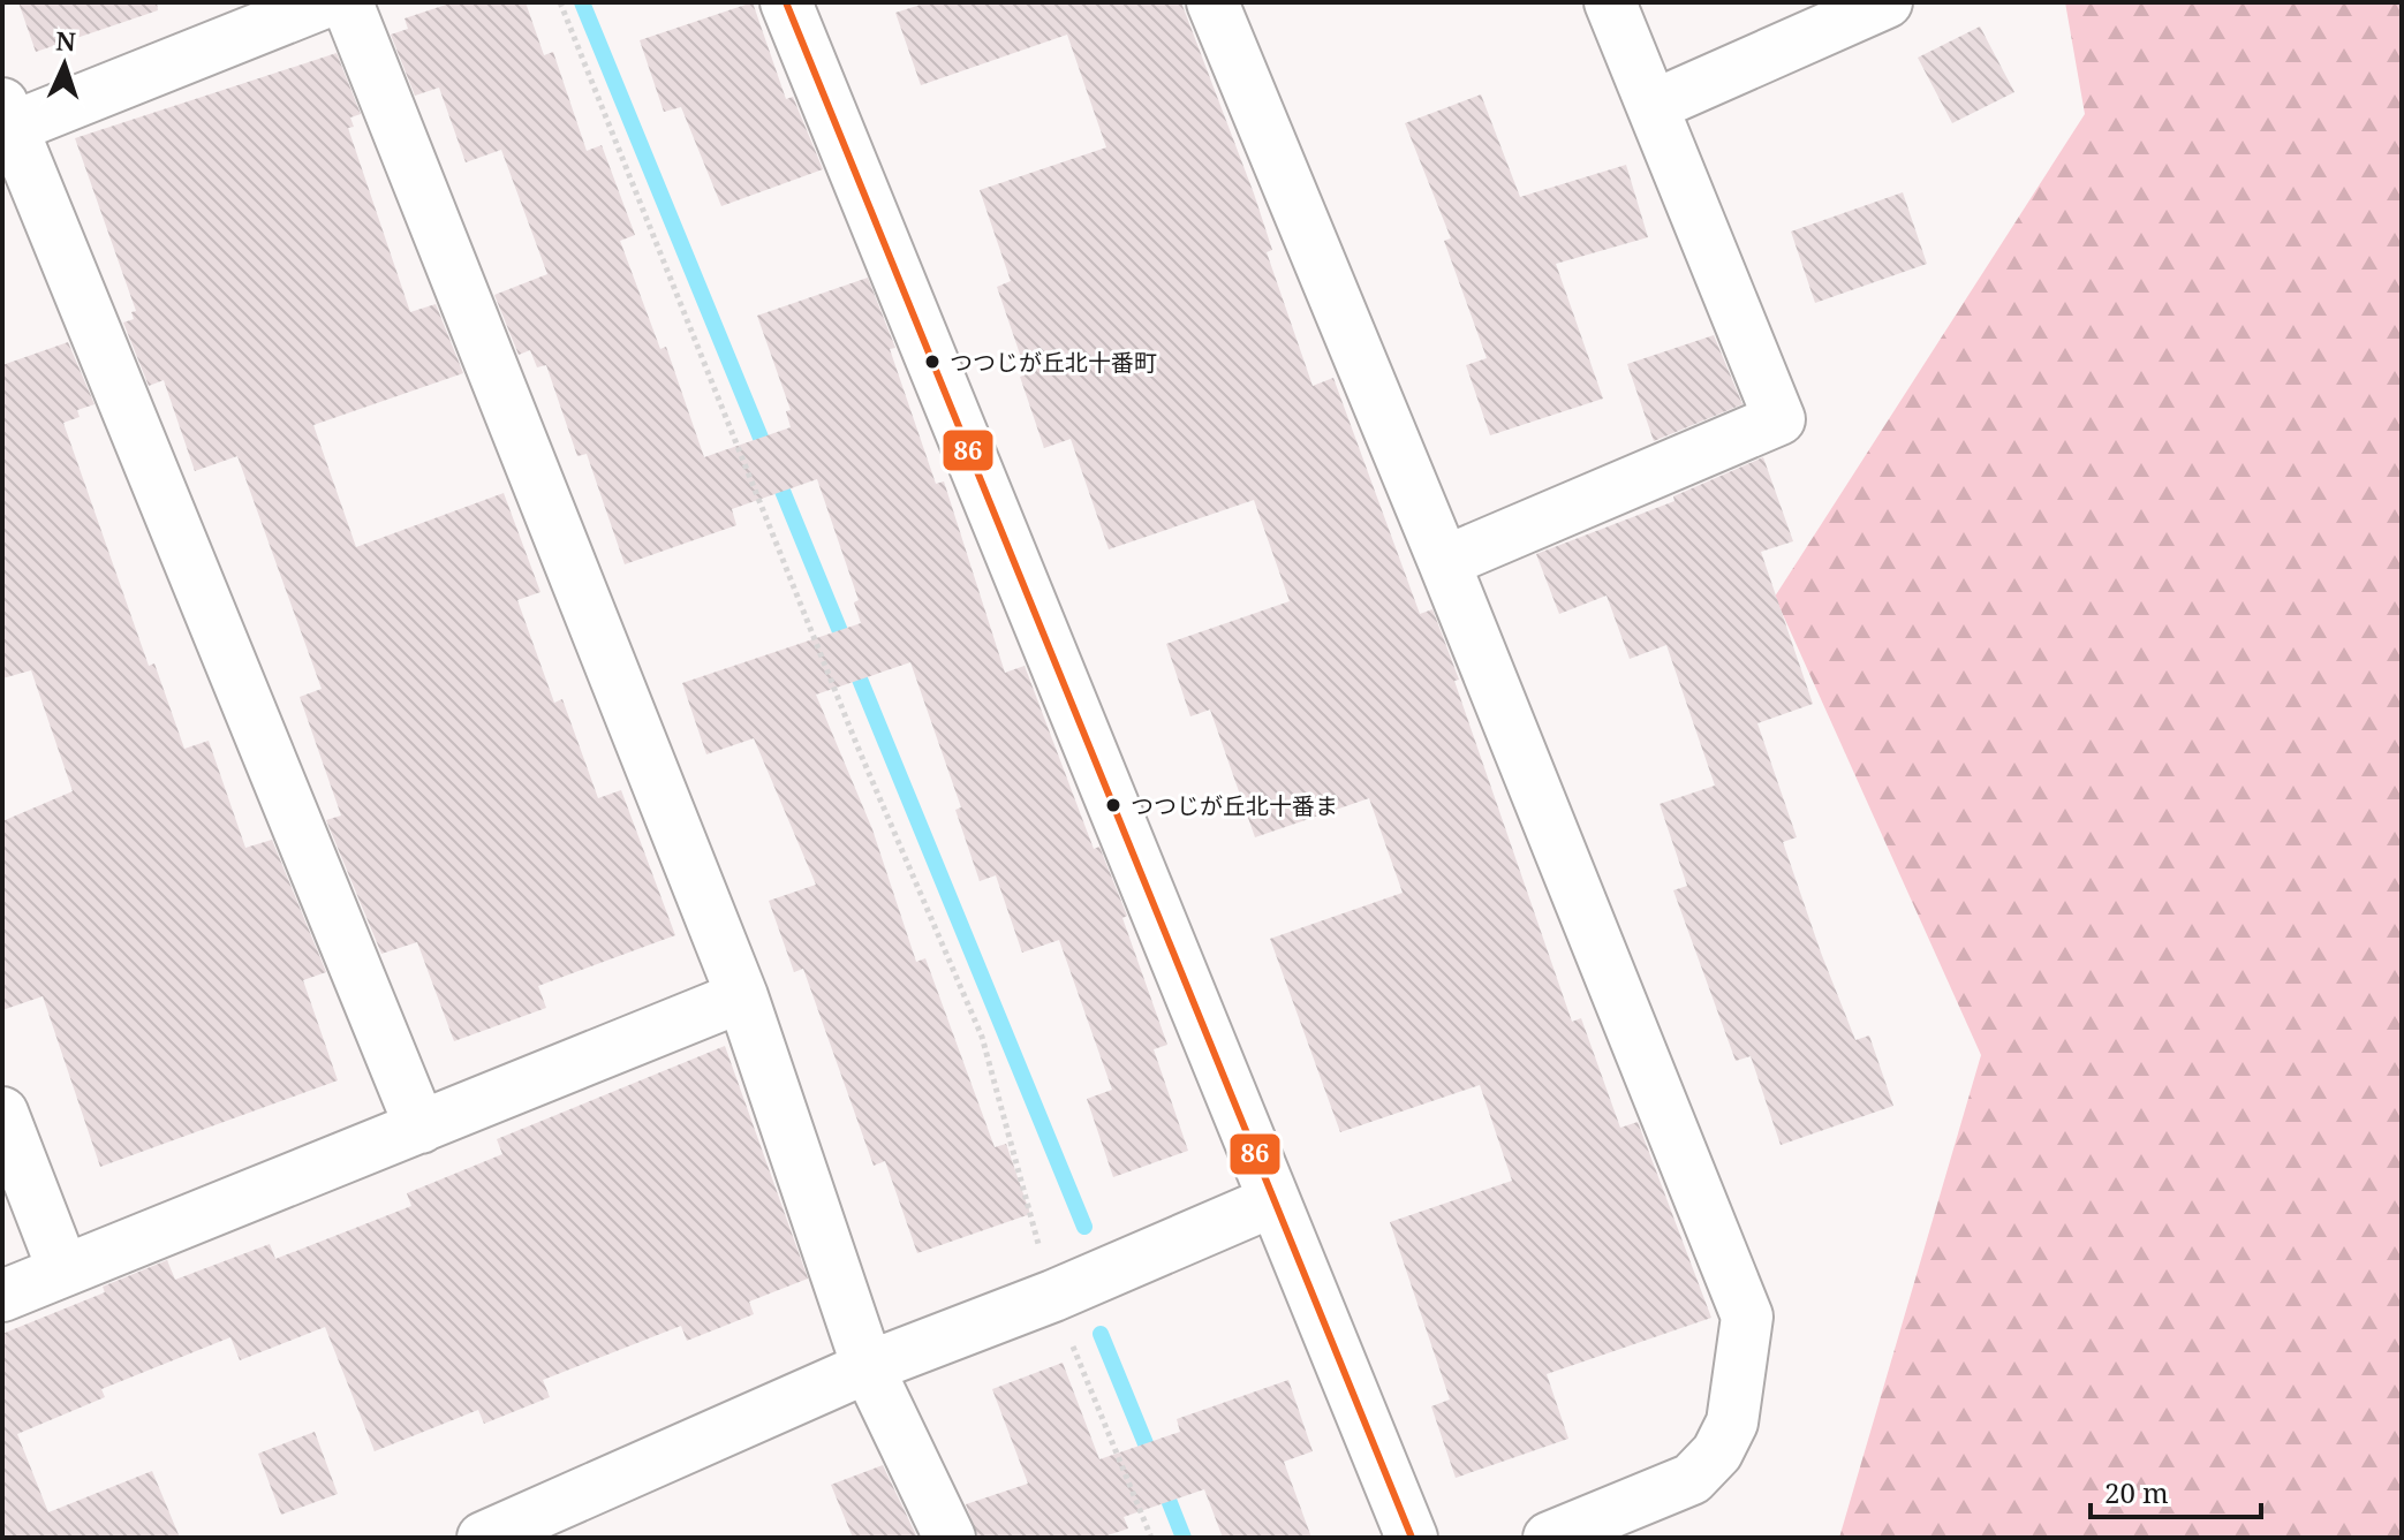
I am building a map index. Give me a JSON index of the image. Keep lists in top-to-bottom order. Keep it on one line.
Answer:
{"places":["つつじが丘北十番町","つつじが丘北十番ま"],"lines":["transit line 86"],"scale_bar":"20 m","north":"top"}
